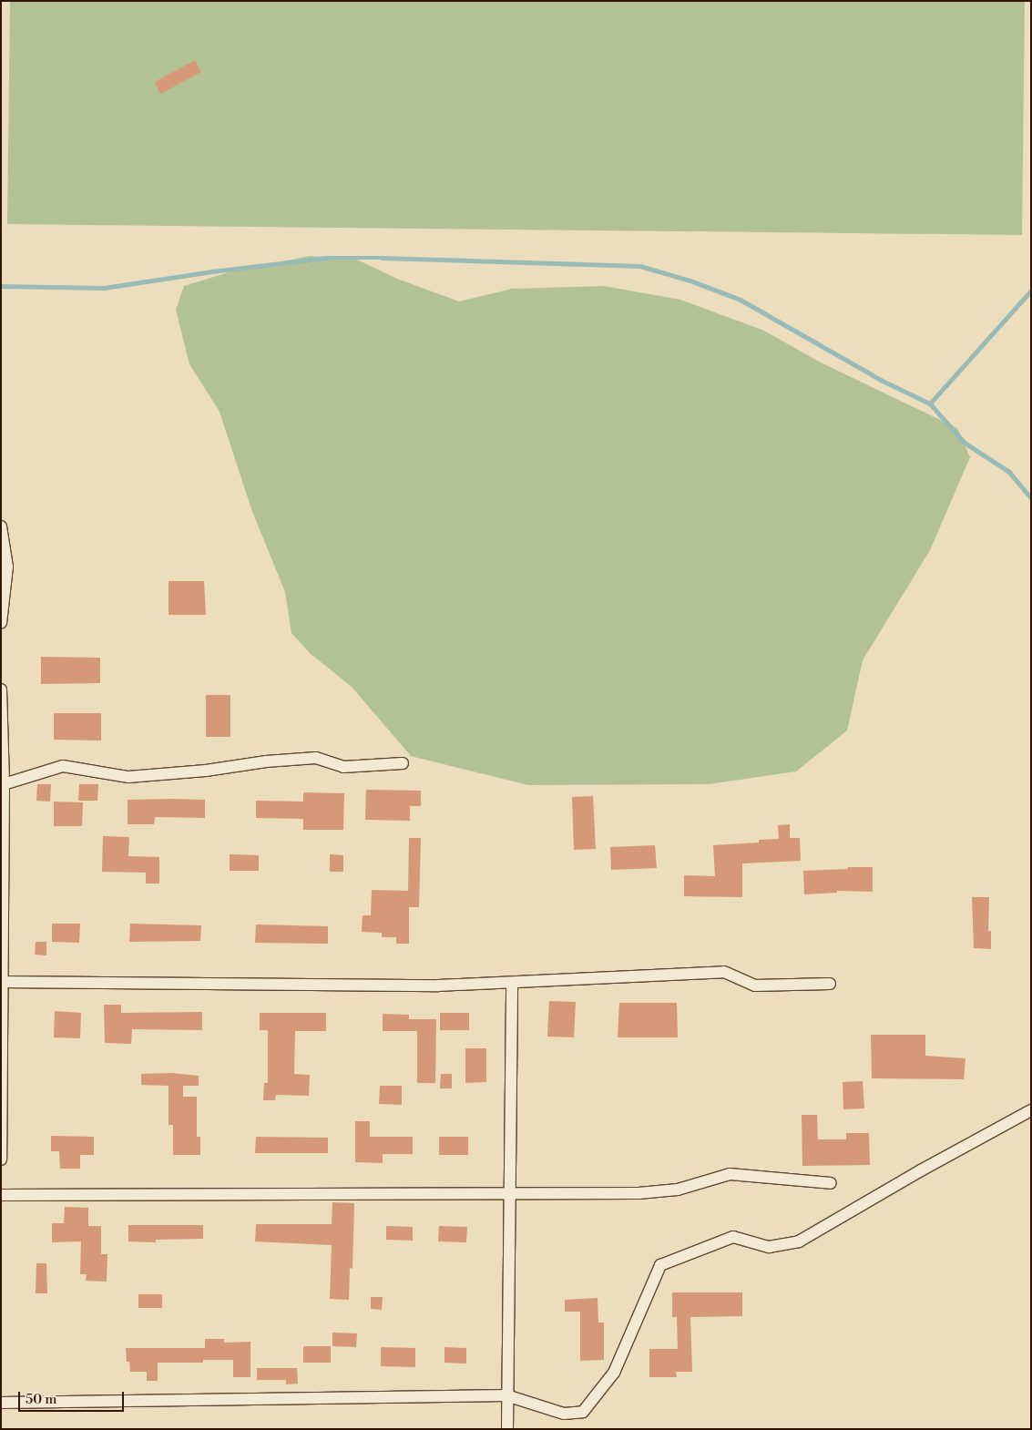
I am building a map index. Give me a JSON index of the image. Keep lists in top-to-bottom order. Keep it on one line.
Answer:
{"scale_bar":"50 m"}
